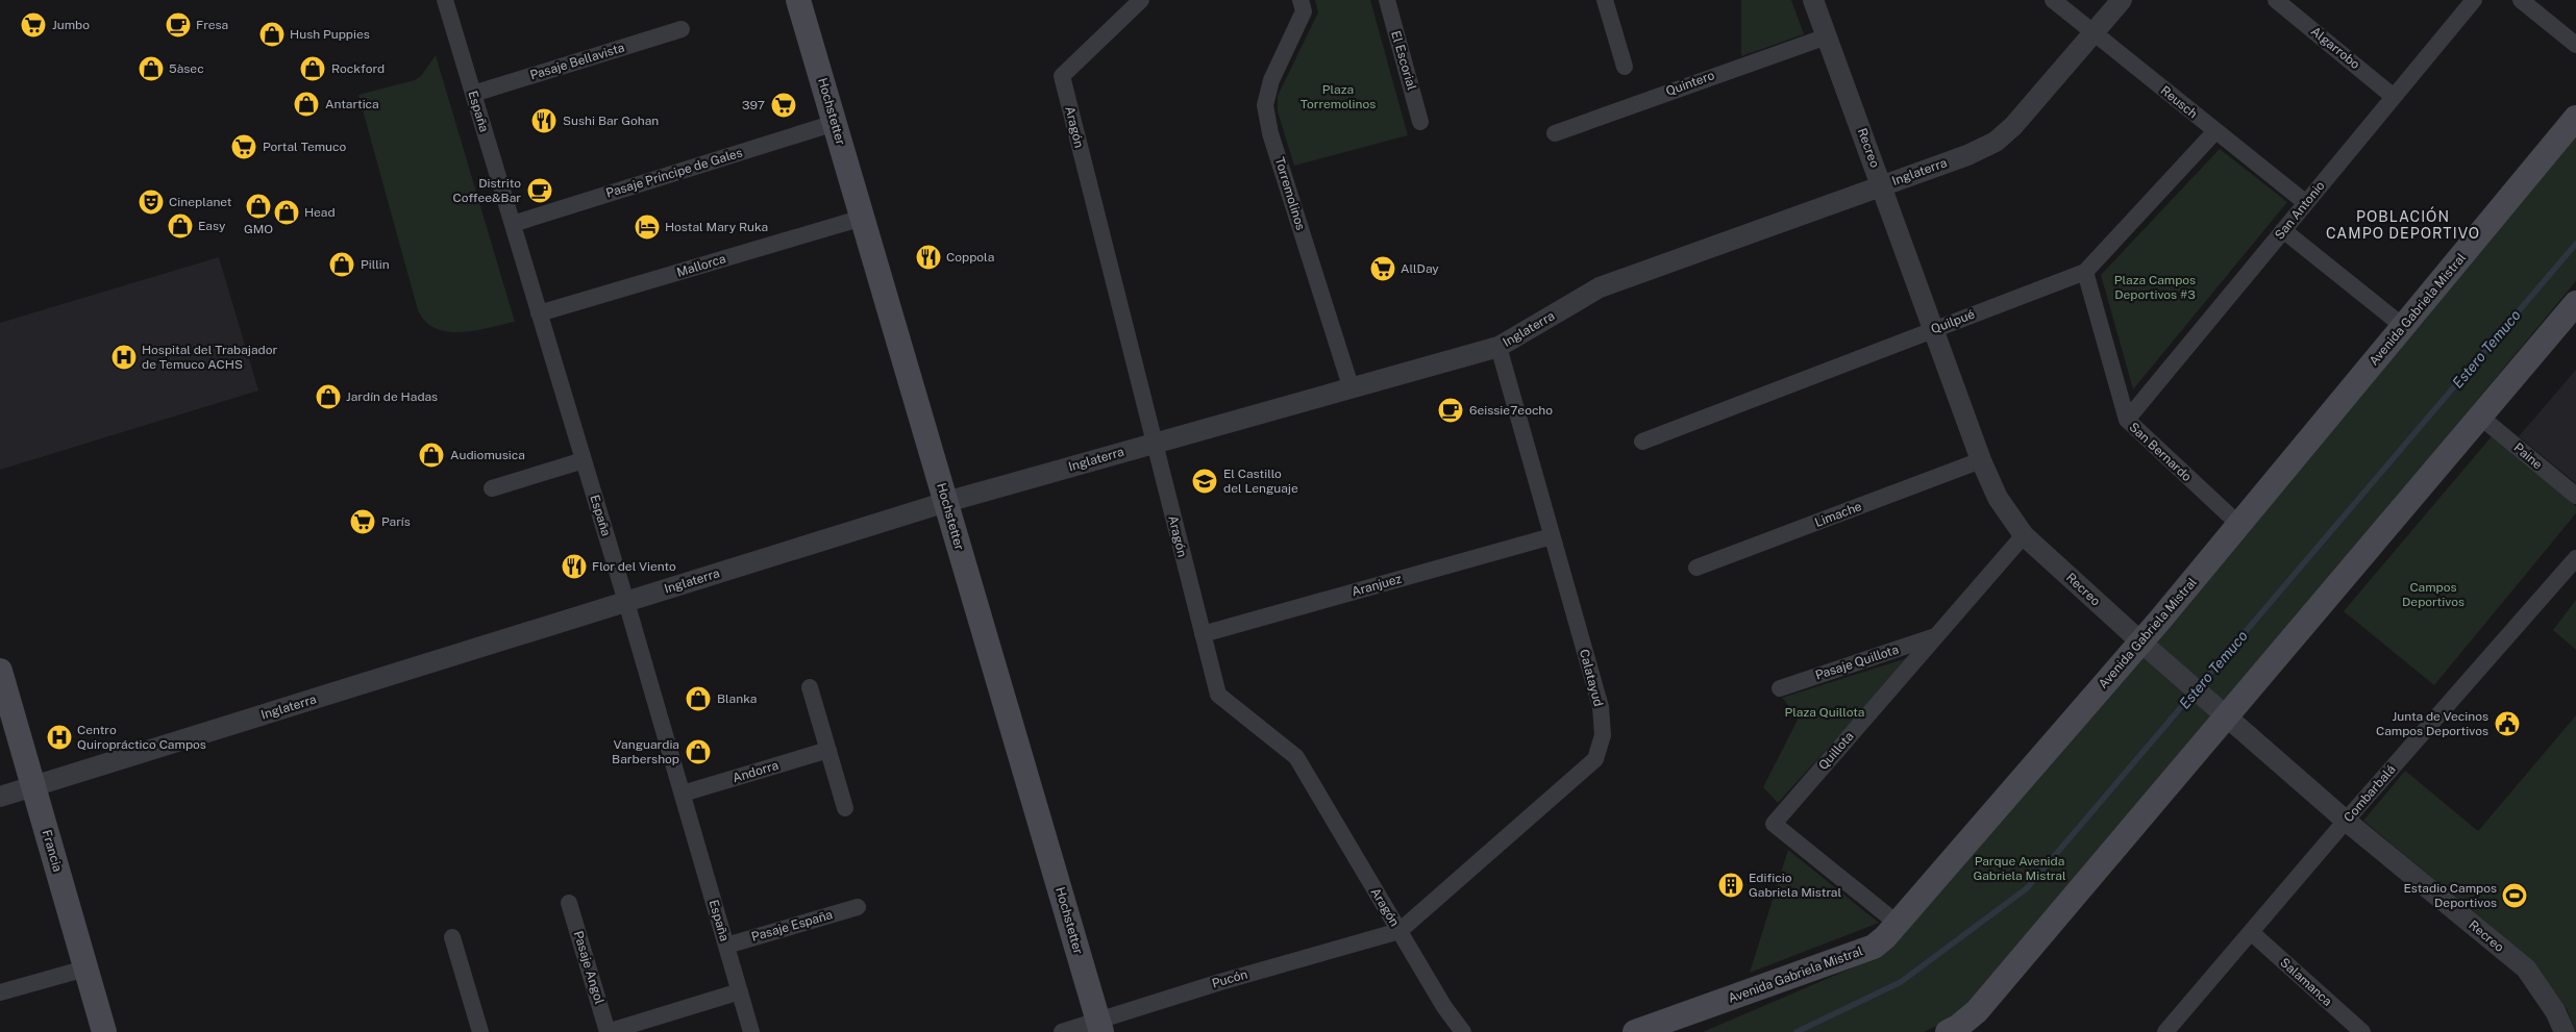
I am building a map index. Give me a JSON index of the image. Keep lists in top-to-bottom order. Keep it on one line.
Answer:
{"streets":{"main road":["Hochstetter","Avenida Gabriela Mistral","Francia"],"street":["Algarrobo","El Escorial","Pasaje Bellavista","Quintero","Reusch","España","Aragón","Recreo","Inglaterra","Pasaje Príncipe de Gales","Torremolinos","San Antonio","Mallorca","Quilpué","San Bernardo","Paine","Limache","Aranjuez","Pasaje Quillota","Calatayud","Quillota","Andorra","Combarbalá","Pasaje España","Pasaje Angol","Pucón","Salamanca"]},"crossings":[["Algarrobo","San Antonio"],["Pasaje Bellavista","España"],["Quintero","Recreo"],["Reusch","Inglaterra"],["Reusch","San Antonio"],["Reusch","Quilpué"],["España","Inglaterra"],["España","Pasaje Príncipe de Gales"],["España","Mallorca"],["España","Andorra"],["España","Pasaje España"],["Hochstetter","Inglaterra"],["Hochstetter","Pasaje Príncipe de Gales"],["Hochstetter","Mallorca"],["Hochstetter","Pucón"],["Aragón","Inglaterra"],["Aragón","Aranjuez"],["Aragón","Calatayud"],["Aragón","Pucón"],["Recreo","Inglaterra"],["Recreo","Avenida Gabriela Mistral"],["Recreo","Quilpué"],["Recreo","Limache"],["Recreo","Quillota"],["Recreo","Combarbalá"],["Inglaterra","Torremolinos"],["Inglaterra","Calatayud"],["Inglaterra","Francia"],["San Antonio","San Bernardo"],["Avenida Gabriela Mistral","San Bernardo"],["Avenida Gabriela Mistral","Quillota"],["Quilpué","San Bernardo"],["Aranjuez","Calatayud"],["Pasaje Quillota","Quillota"],["Calatayud","Pucón"],["Combarbalá","Salamanca"]],"districts":["POBLACIÓN CAMPO DEPORTIVO"],"water":["Estero Temuco"],"parks":["Plaza Torremolinos","Plaza Campos Deportivos #3","Campos Deportivos","Plaza Quillota","Parque Avenida Gabriela Mistral"],"places":{"supermarket":["Jumbo","397","Portal Temuco","AllDay","París"],"cafe":["Fresa","Distrito Coffee&Bar","6eissie7eocho"],"shop":["Hush Puppies","5àsec","Rockford","Antartica","GMO","Head","Easy","Pillin","Jardín de Hadas","Audiomusica","Blanka","Vanguardia Barbershop"],"restaurant":["Sushi Bar Gohan","Coppola","Flor del Viento"],"theatre":["Cineplanet"],"hotel":["Hostal Mary Ruka"],"hospital":["Hospital del Trabajador de Temuco ACHS","Centro Quiropráctico Campos"],"school or university":["El Castillo del Lenguaje"],"public building":["Junta de Vecinos Campos Deportivos"],"building":["Edificio Gabriela Mistral"],"sports":["Estadio Campos Deportivos"]}}
